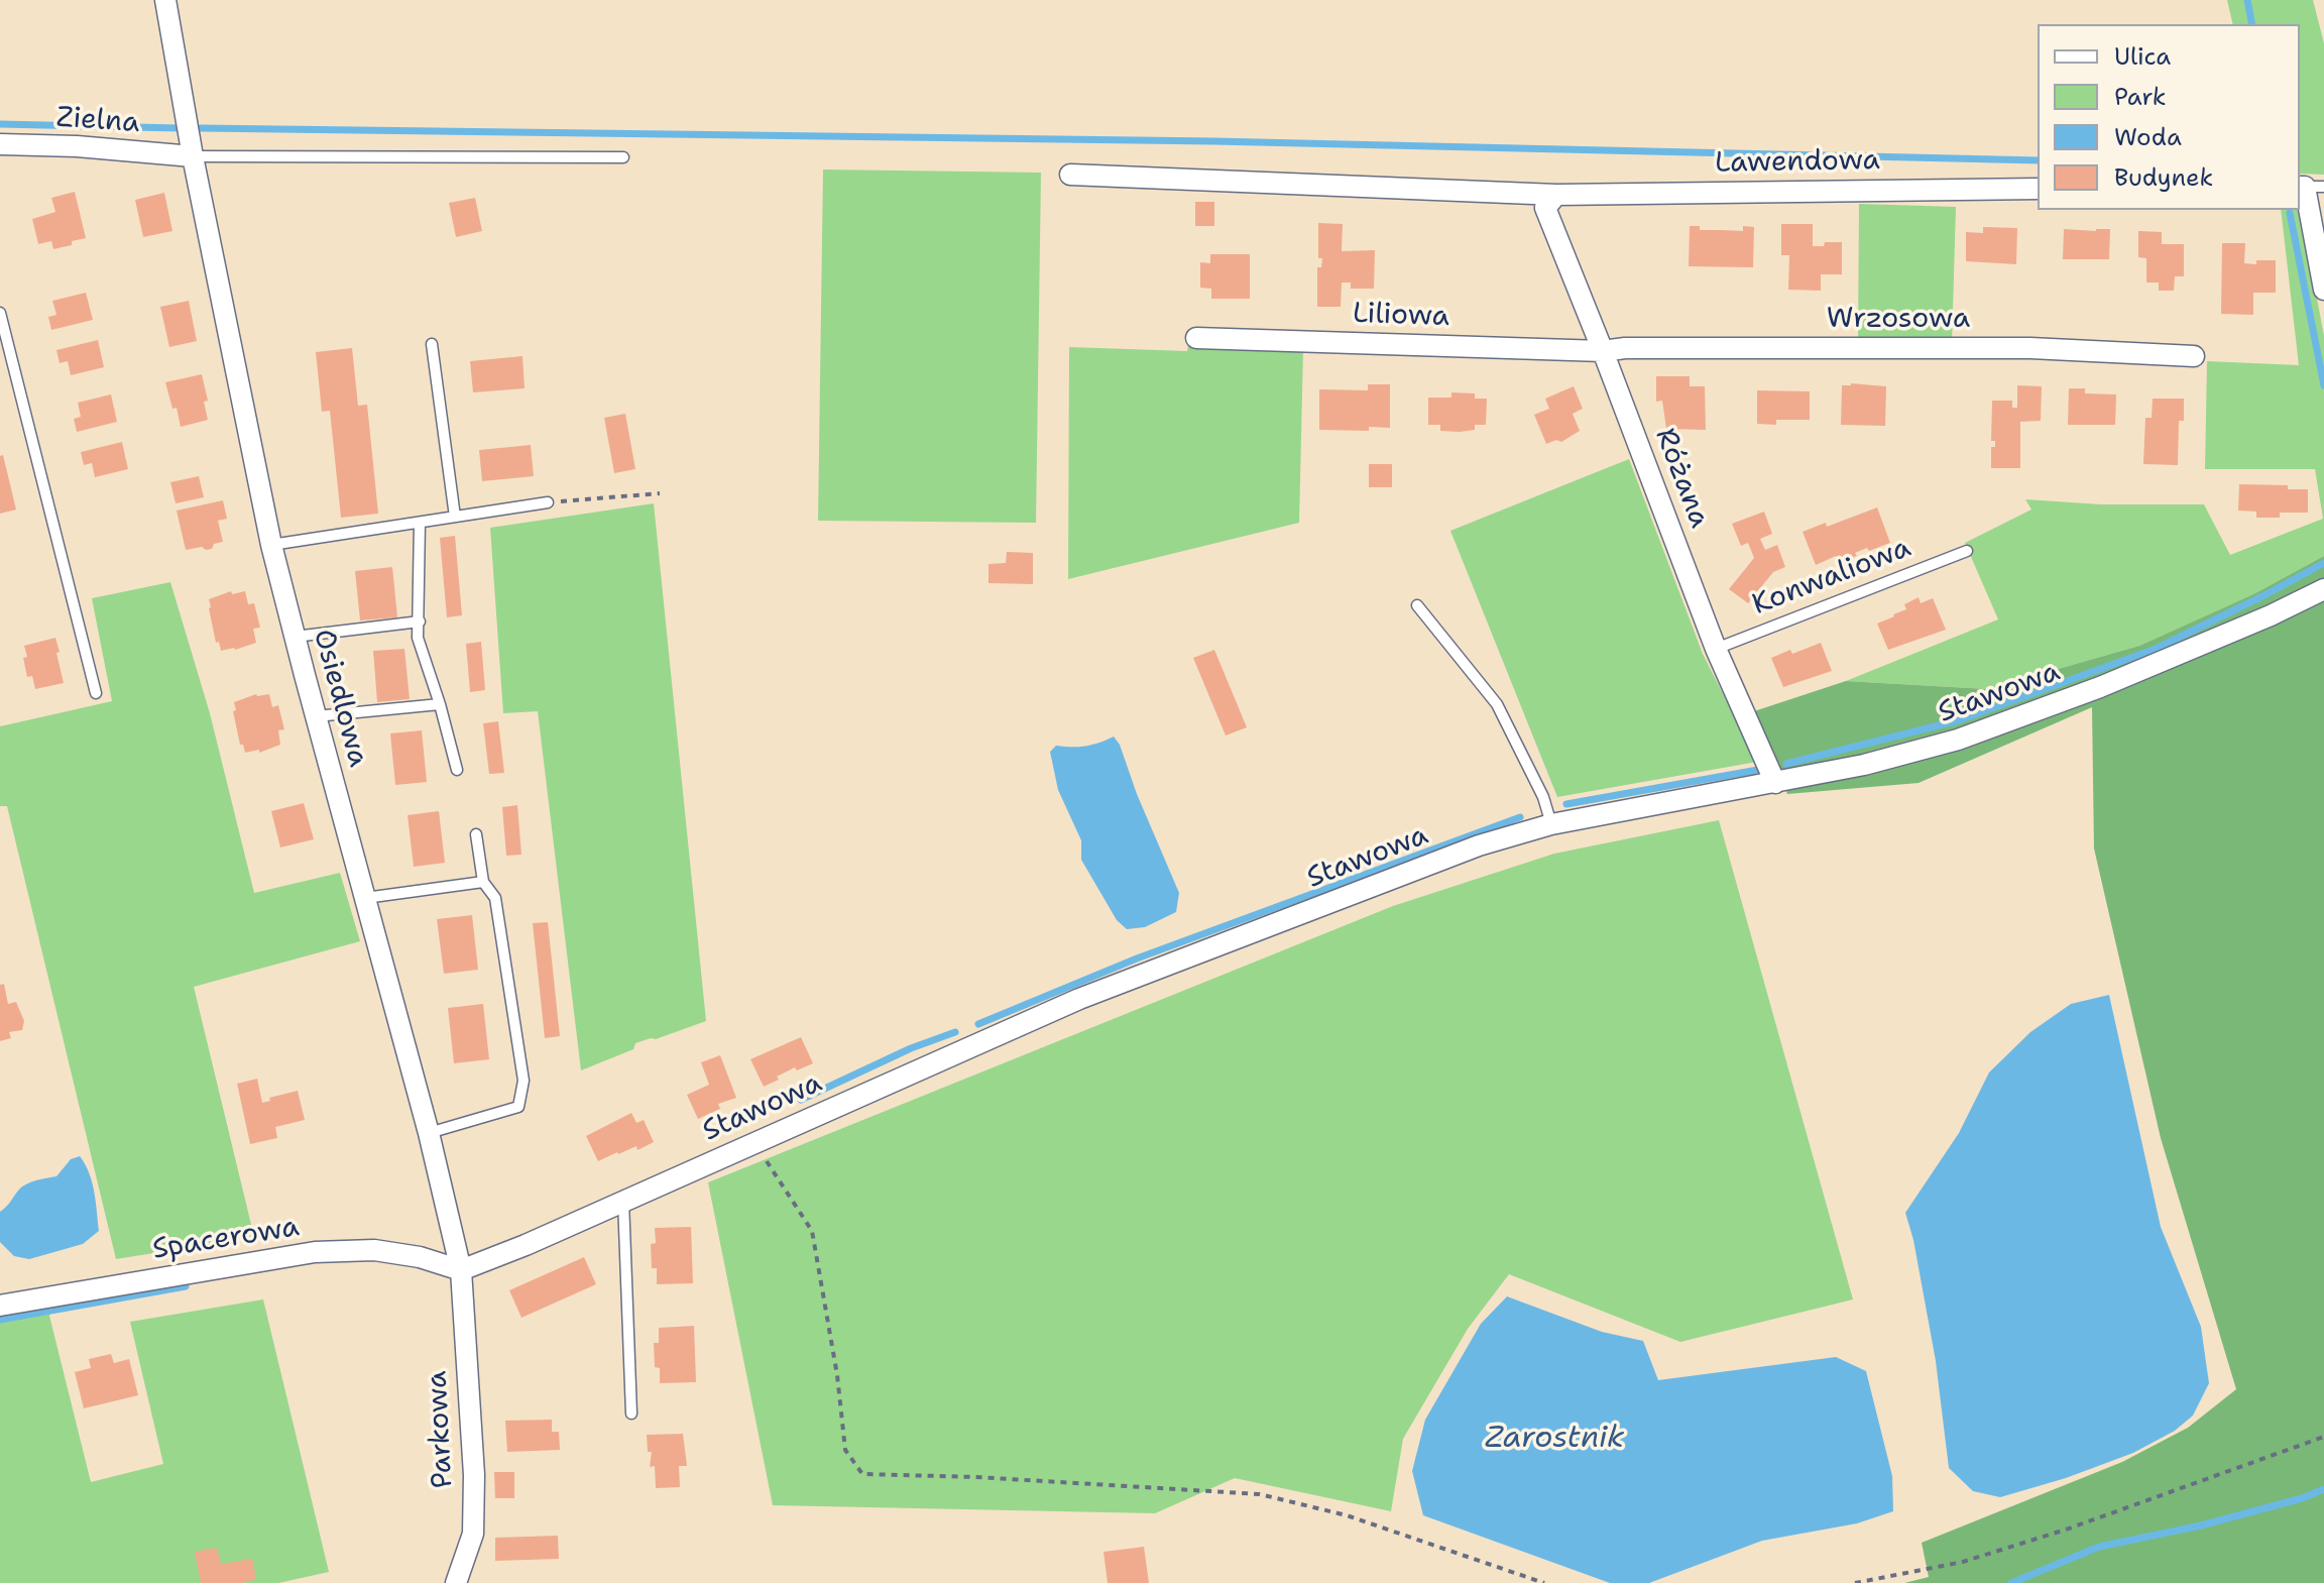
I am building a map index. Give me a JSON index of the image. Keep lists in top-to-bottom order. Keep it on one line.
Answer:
{"streets":{"street":["Zielna","Lawendowa","Liliowa","Wrzosowa","Różana","Stawowa","Osiedlowa","Spacerowa","Parkowa"],"lane":["Konwaliowa"]},"crossings":[["Zielna","Osiedlowa"],["Lawendowa","Różana"],["Liliowa","Wrzosowa"],["Liliowa","Różana"],["Wrzosowa","Różana"],["Różana","Konwaliowa"],["Różana","Stawowa"],["Stawowa","Osiedlowa"],["Stawowa","Spacerowa"],["Stawowa","Parkowa"],["Osiedlowa","Spacerowa"],["Osiedlowa","Parkowa"],["Spacerowa","Parkowa"]],"water":["Zarostnik"],"legend":["Ulica","Park","Woda","Budynek"]}
